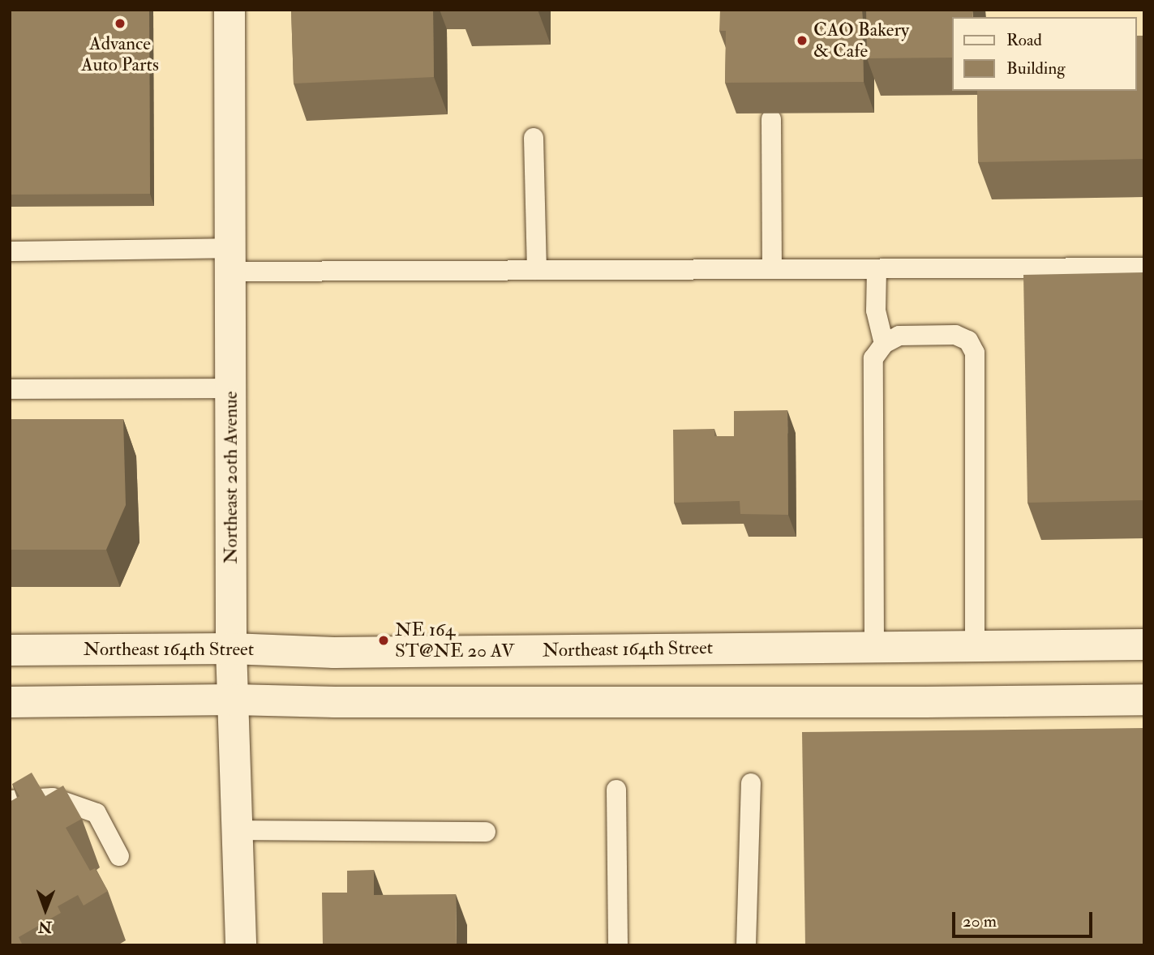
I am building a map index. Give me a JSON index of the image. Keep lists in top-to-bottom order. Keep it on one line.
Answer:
{"streets":{"street":["Northeast 20th Avenue","Northeast 164th Street"]},"crossings":[["Northeast 20th Avenue","Northeast 164th Street"]],"places":["Advance Auto Parts","CAO Bakery & Cafe","NE 164 ST@NE 20 AV"],"legend":["Road","Building"],"scale_bar":"20 m","north":"bottom"}
